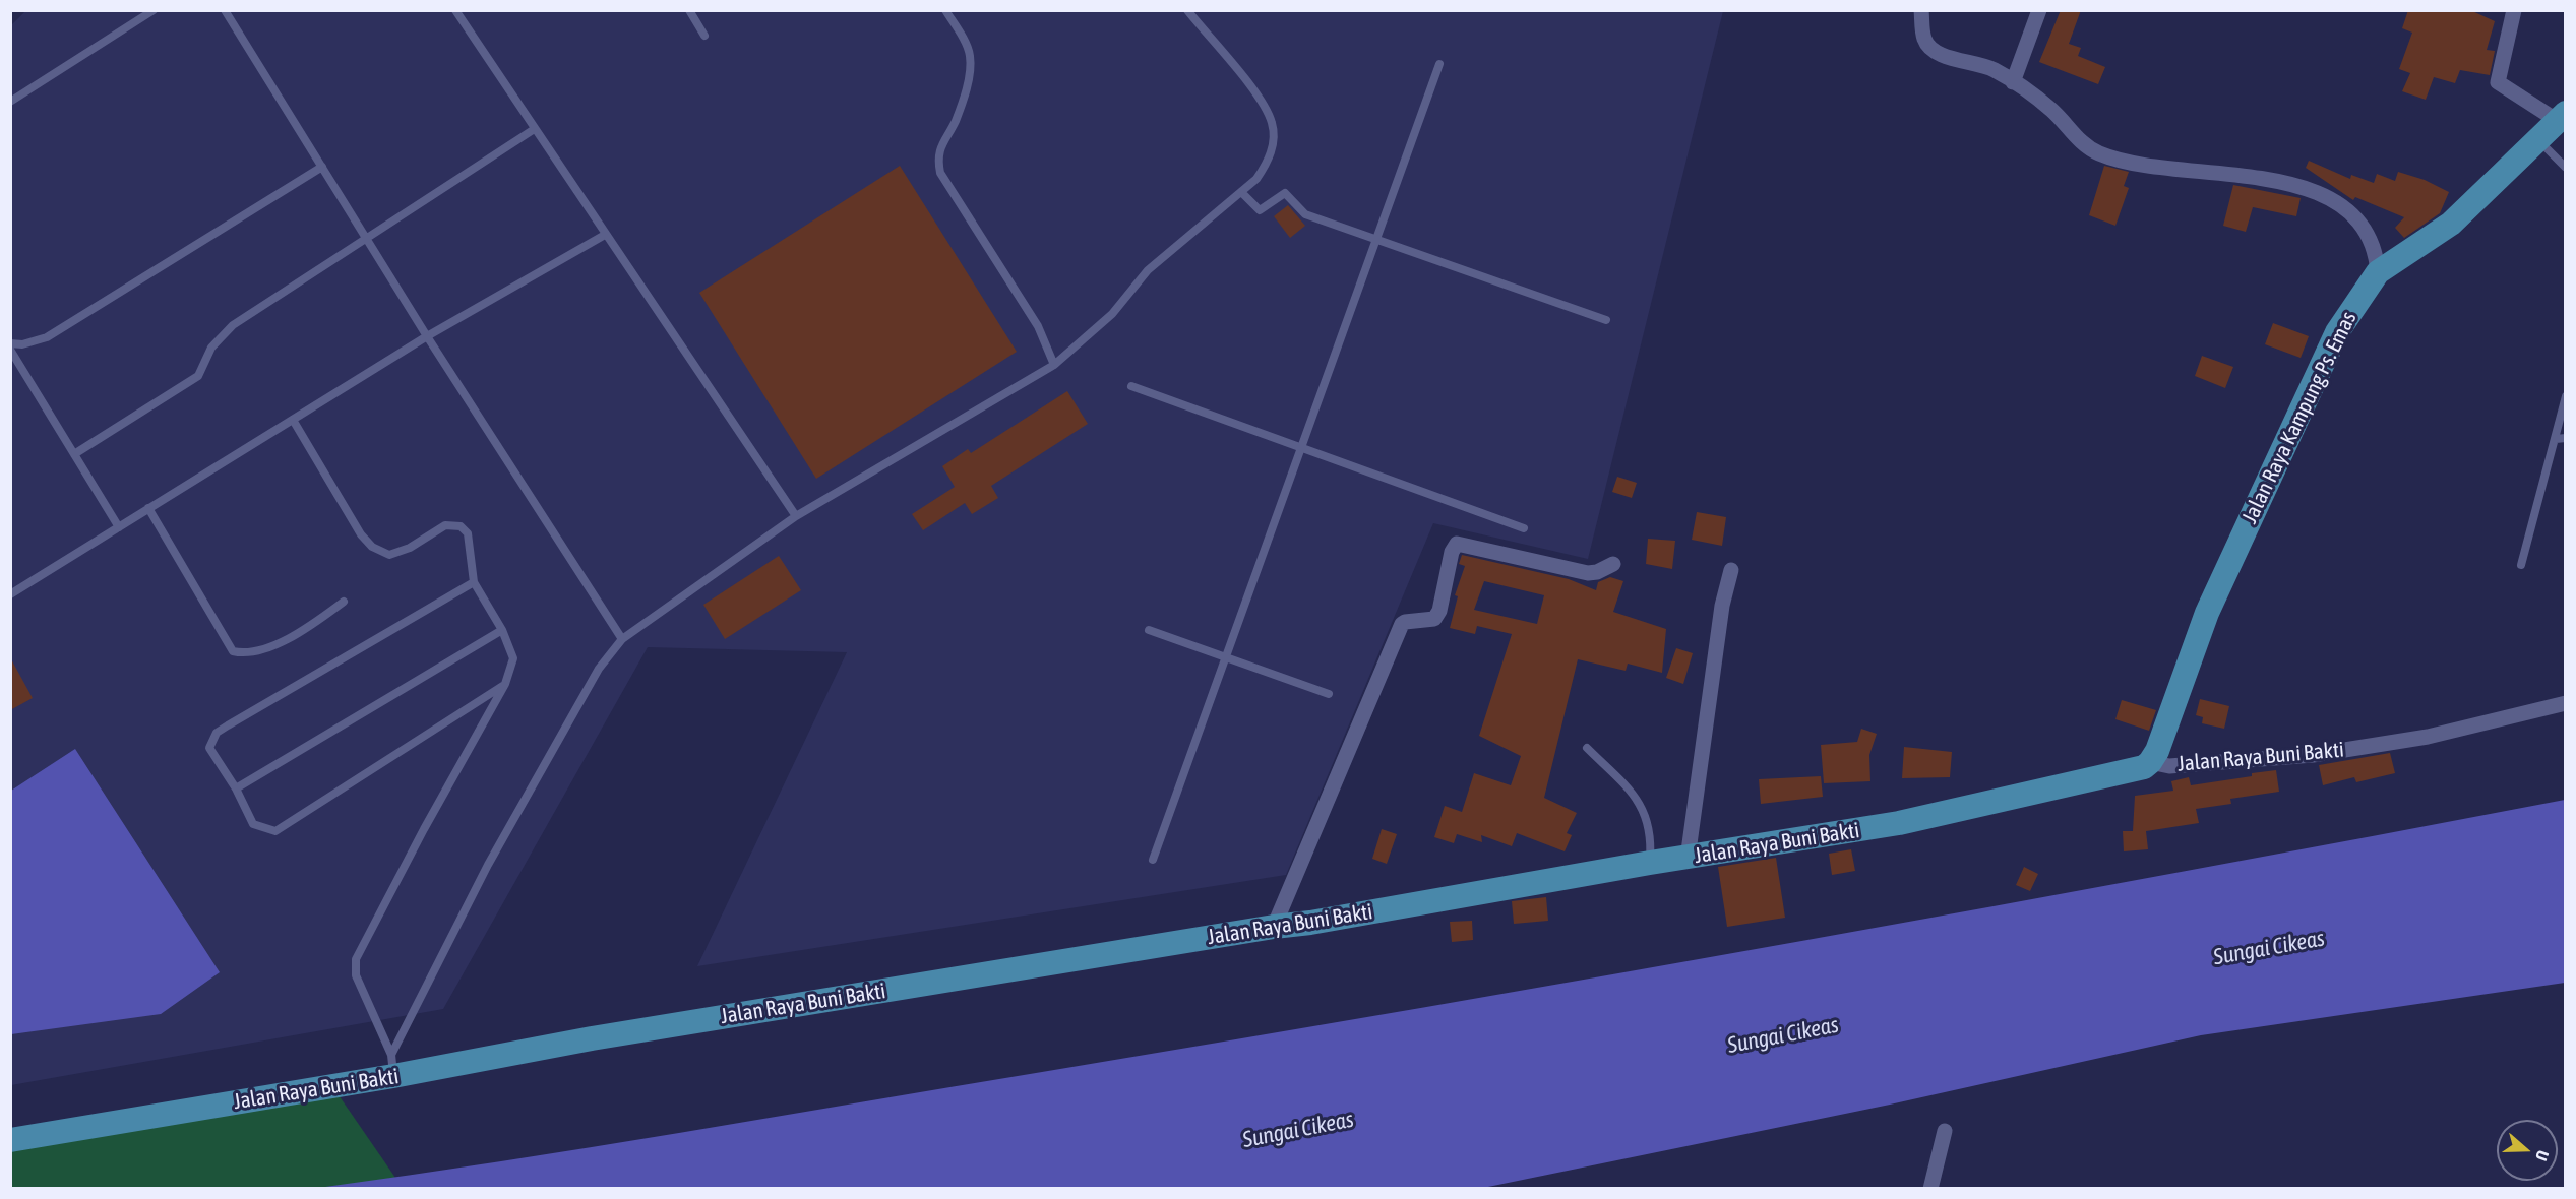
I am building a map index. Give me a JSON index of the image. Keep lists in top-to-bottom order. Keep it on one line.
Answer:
{"streets":{"main road":["Jalan Raya Kampung Ps. Emas","Jalan Raya Buni Bakti"]},"crossings":[["Jalan Raya Kampung Ps. Emas","Jalan Raya Buni Bakti"]],"water":["Sungai Cikeas"],"north":"right"}
